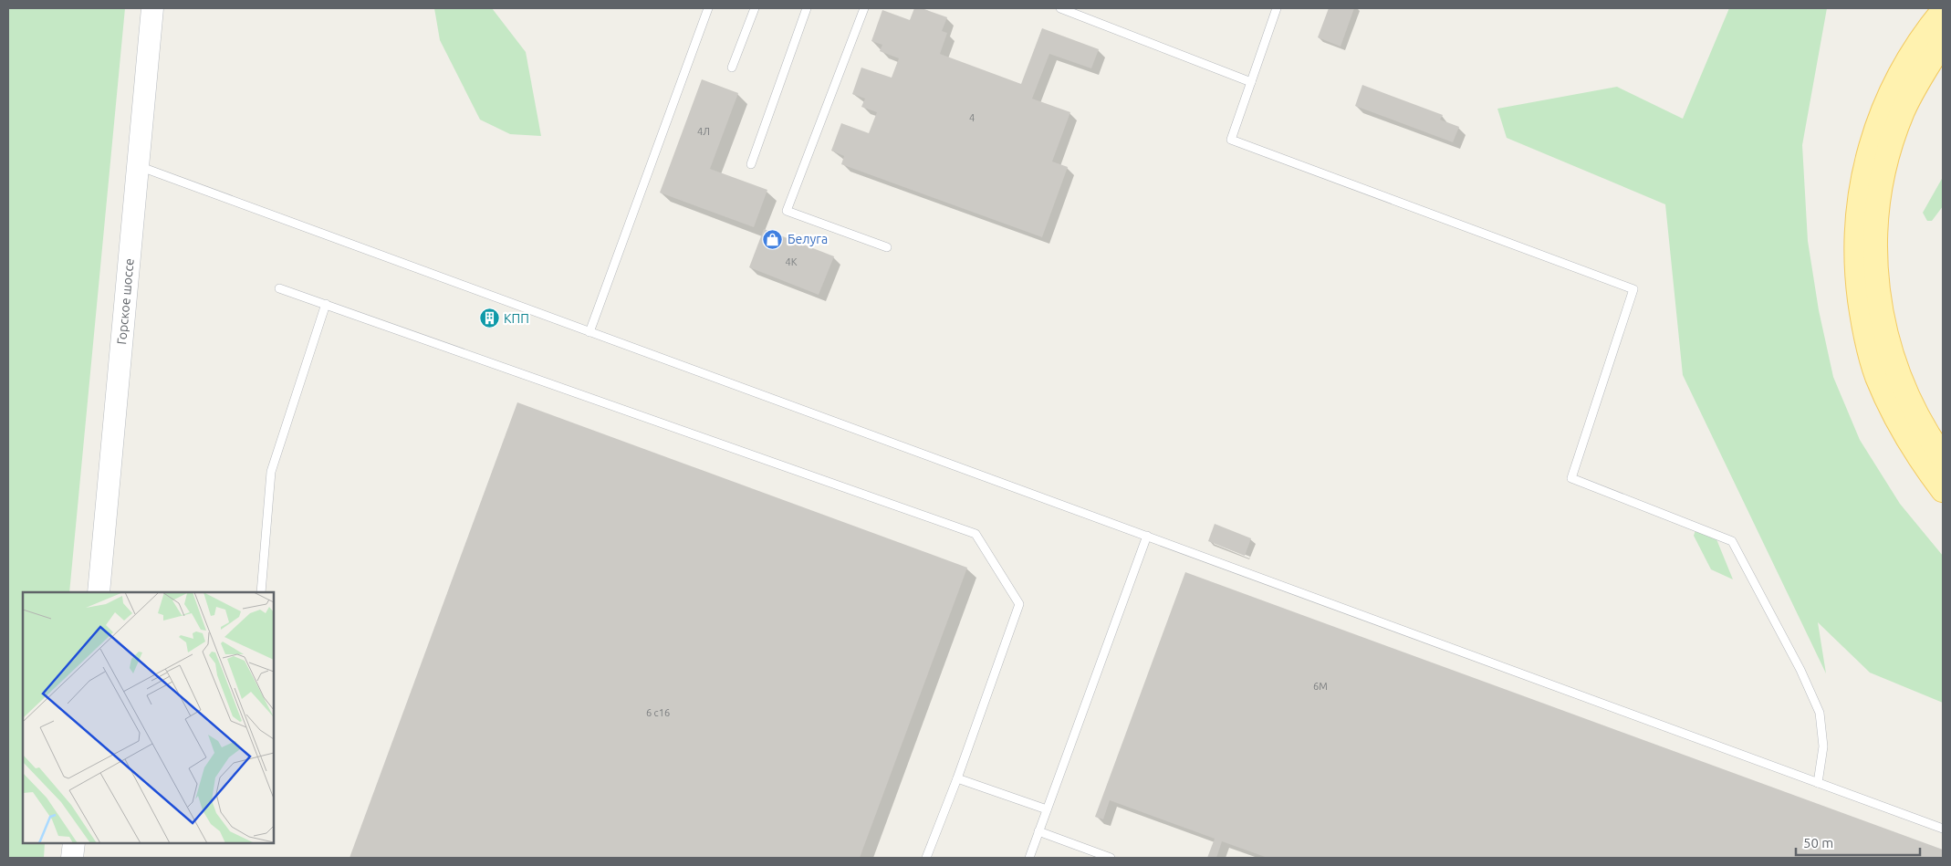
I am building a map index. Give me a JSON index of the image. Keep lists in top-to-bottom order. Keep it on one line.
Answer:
{"streets":{"main road":["Горское шоссе"]},"places":{"shop":["Белуга"],"building":["КПП"]},"house_numbers":["4","4Л","4К","6М","6 с16"],"scale_bar":"50 m"}
